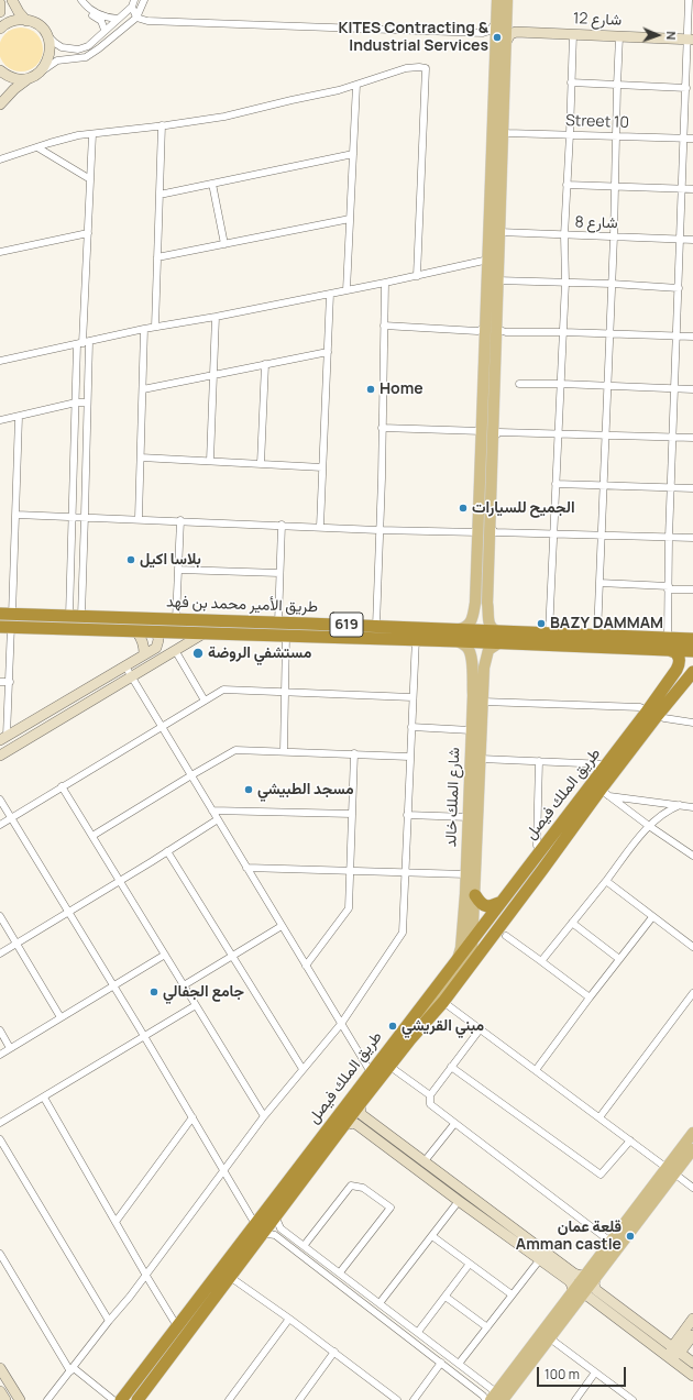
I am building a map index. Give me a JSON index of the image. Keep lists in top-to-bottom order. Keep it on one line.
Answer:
{"streets":{"highway":["طريق الأمير محمد بن فهد","619","طريق الملك فيصل"],"main road":["شارع الملك خالد"],"street":["شارع 12","Street 10","شارع 8"]},"crossings":[["طريق الأمير محمد بن فهد","شارع الملك خالد"],["طريق الملك فيصل","شارع الملك خالد"]],"places":["KITES Contracting & Industrial Services","Home","الجميح للسيارات","بلاسا اكيل","BAZY DAMMAM","مستشفي الروضة","مسجد الطبيشي","جامع الجفالي","مبني القريشي","قلعة عمان Amman castle"],"scale_bar":"100 m","north":"right"}
